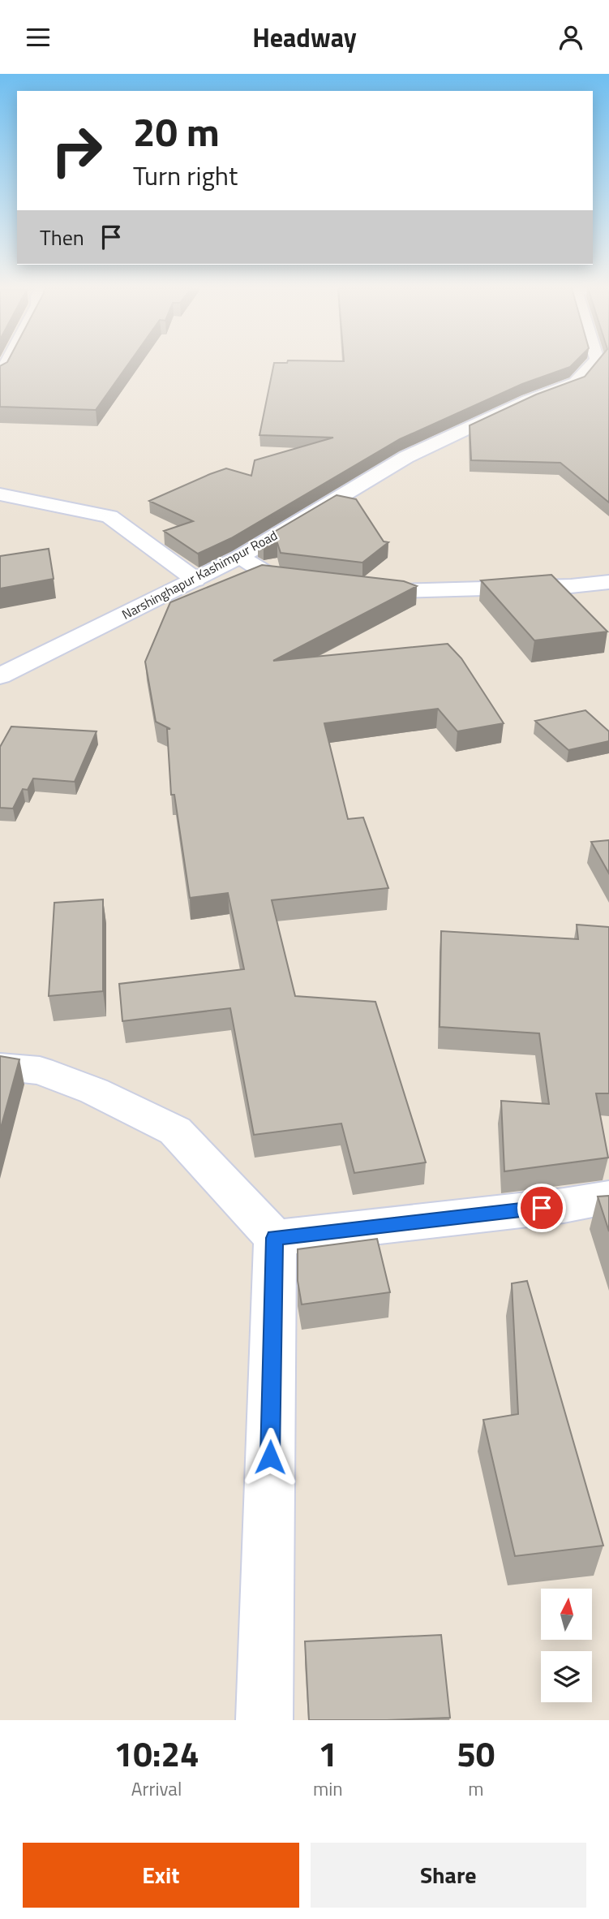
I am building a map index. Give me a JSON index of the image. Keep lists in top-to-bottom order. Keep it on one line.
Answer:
{"streets":{"street":["Narshinghapur Kashimpur Road"]},"north":"top","page":{"header":"Headway","turn":["20 m","Turn right"],"then":"Then","eta":["10:24","Arrival","1","min","50","m"],"buttons":["Exit","Share"]}}
